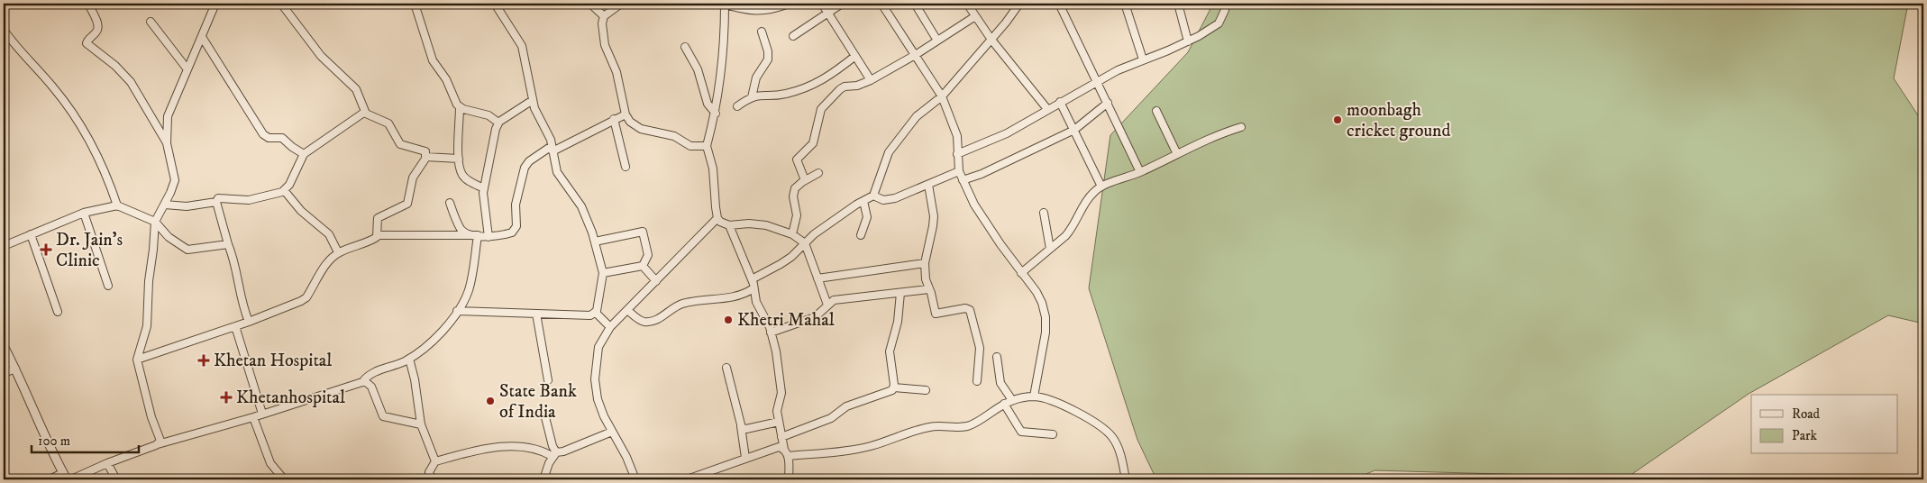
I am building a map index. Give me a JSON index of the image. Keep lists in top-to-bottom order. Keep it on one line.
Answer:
{"places":{"other":["moonbagh cricket ground","Khetri Mahal","State Bank of India"],"health":["Dr. Jain's Clinic","Khetan Hospital","Khetanhospital"]},"legend":["Road","Park"],"scale_bar":"100 m"}
